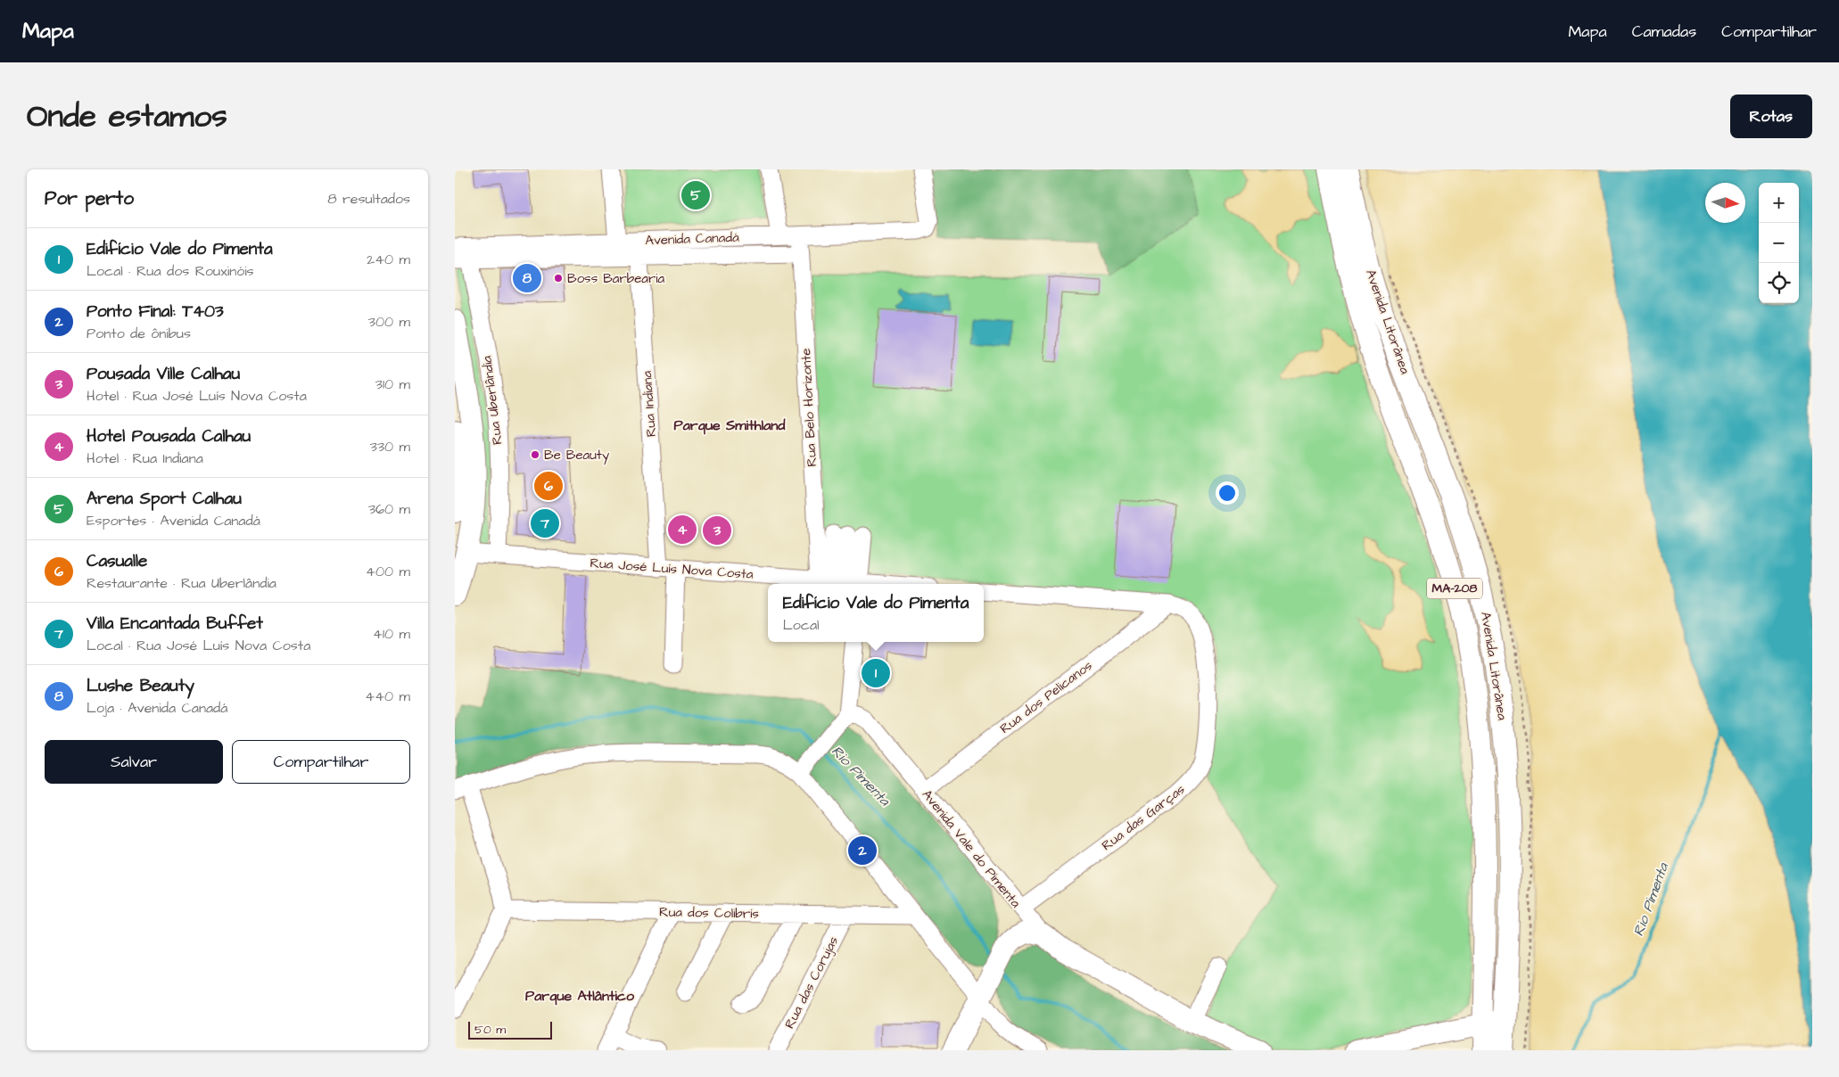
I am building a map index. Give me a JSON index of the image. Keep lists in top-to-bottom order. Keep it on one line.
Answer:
{"streets":{"main road":["Avenida Litorânea","MA-208"],"street":["Avenida Canadá","Rua Uberlândia","Rua Indiana","Rua Belo Horizonte","Rua José Luís Nova Costa","Rua dos Pelicanos","Rua das Garças","Avenida Vale do Pimenta","Rua dos Colibrís","Rua das Corujas"]},"crossings":[["Avenida Canadá","Rua Uberlândia"],["Avenida Canadá","Rua Indiana"],["Avenida Canadá","Rua Belo Horizonte"],["Rua Uberlândia","Rua José Luís Nova Costa"],["Rua Indiana","Rua José Luís Nova Costa"],["Rua Belo Horizonte","Rua José Luís Nova Costa"],["Rua dos Pelicanos","Rua das Garças"],["Rua dos Pelicanos","Avenida Vale do Pimenta"],["Rua das Garças","Avenida Vale do Pimenta"],["Rua dos Colibrís","Rua das Corujas"]],"districts":["Parque Smithland","Parque Atlântico"],"water":["Rio Pimenta"],"places":["Boss Barbearia","Be Beauty"],"scale_bar":"50 m","north":"right","page":{"header":"Mapa","nav":["Mapa","Camadas","Compartilhar"],"title":"Onde estamos","buttons":["Rotas",["Salvar","Compartilhar"]],"heading":["Por perto","8 resultados"],"pins":["5","8","6","7","4","3","1","2"],"map_buttons":["+","−"],"list":[{"mark":"1","name":"Edifício Vale do Pimenta","note":"Local · Rua dos Rouxinóis","value":"240 m"},{"mark":"2","name":"Ponto Final: T403","note":"Ponto de ônibus","value":"300 m"},{"mark":"3","name":"Pousada Ville Calhau","note":"Hotel · Rua José Luís Nova Costa","value":"310 m"},{"mark":"4","name":"Hotel Pousada Calhau","note":"Hotel · Rua Indiana","value":"330 m"},{"mark":"5","name":"Arena Sport Calhau","note":"Esportes · Avenida Canadá","value":"360 m"},{"mark":"6","name":"Casualle","note":"Restaurante · Rua Uberlândia","value":"400 m"},{"mark":"7","name":"Villa Encantada Buffet","note":"Local · Rua José Luís Nova Costa","value":"410 m"},{"mark":"8","name":"Lushe Beauty","note":"Loja · Avenida Canadá","value":"440 m"}],"popup":["Edifício Vale do Pimenta","Local"],"scale":"50 m"}}
